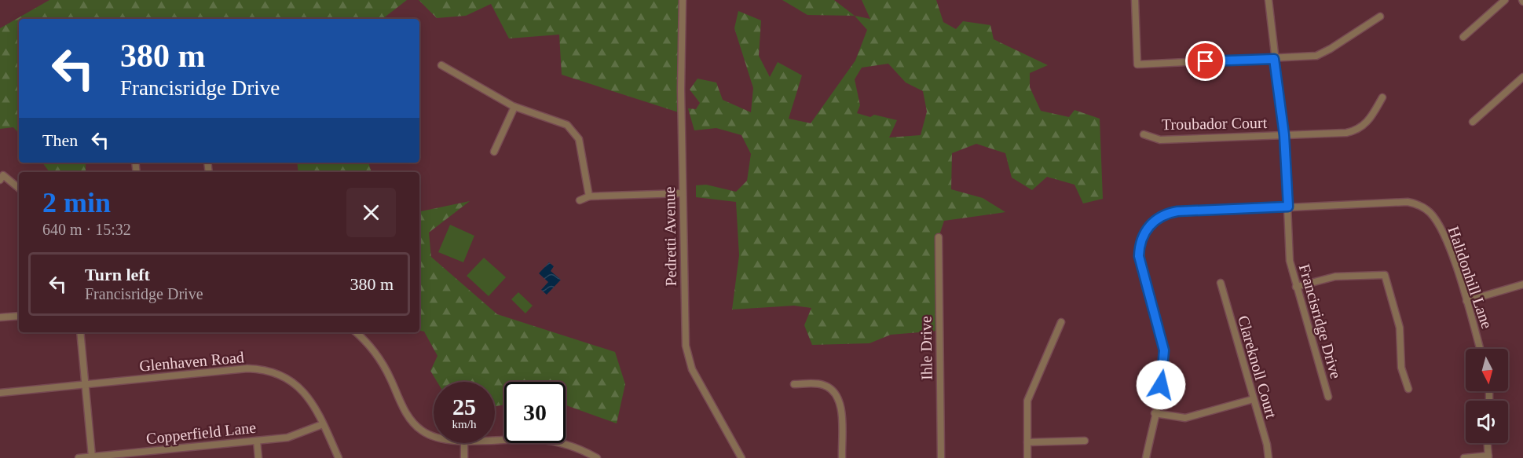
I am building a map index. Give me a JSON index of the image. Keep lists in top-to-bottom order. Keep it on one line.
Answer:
{"streets":{"street":["Troubador Court","Pedretti Avenue","Halidonhill Lane","Francisridge Drive","Ihle Drive","Glenhaven Road","Clareknoll Court","Copperfield Lane"]},"crossings":[["Troubador Court","Francisridge Drive"],["Halidonhill Lane","Francisridge Drive"],["Glenhaven Road","Copperfield Lane"]],"north":"bottom","page":{"turn":["380 m","Francisridge Drive"],"then":"Then","heading":["2 min","640 m · 15:32"],"list":[{"name":"Turn left","note":"Francisridge Drive","value":"380 m"}],"speed":"25 km/h","limit":"30"}}
